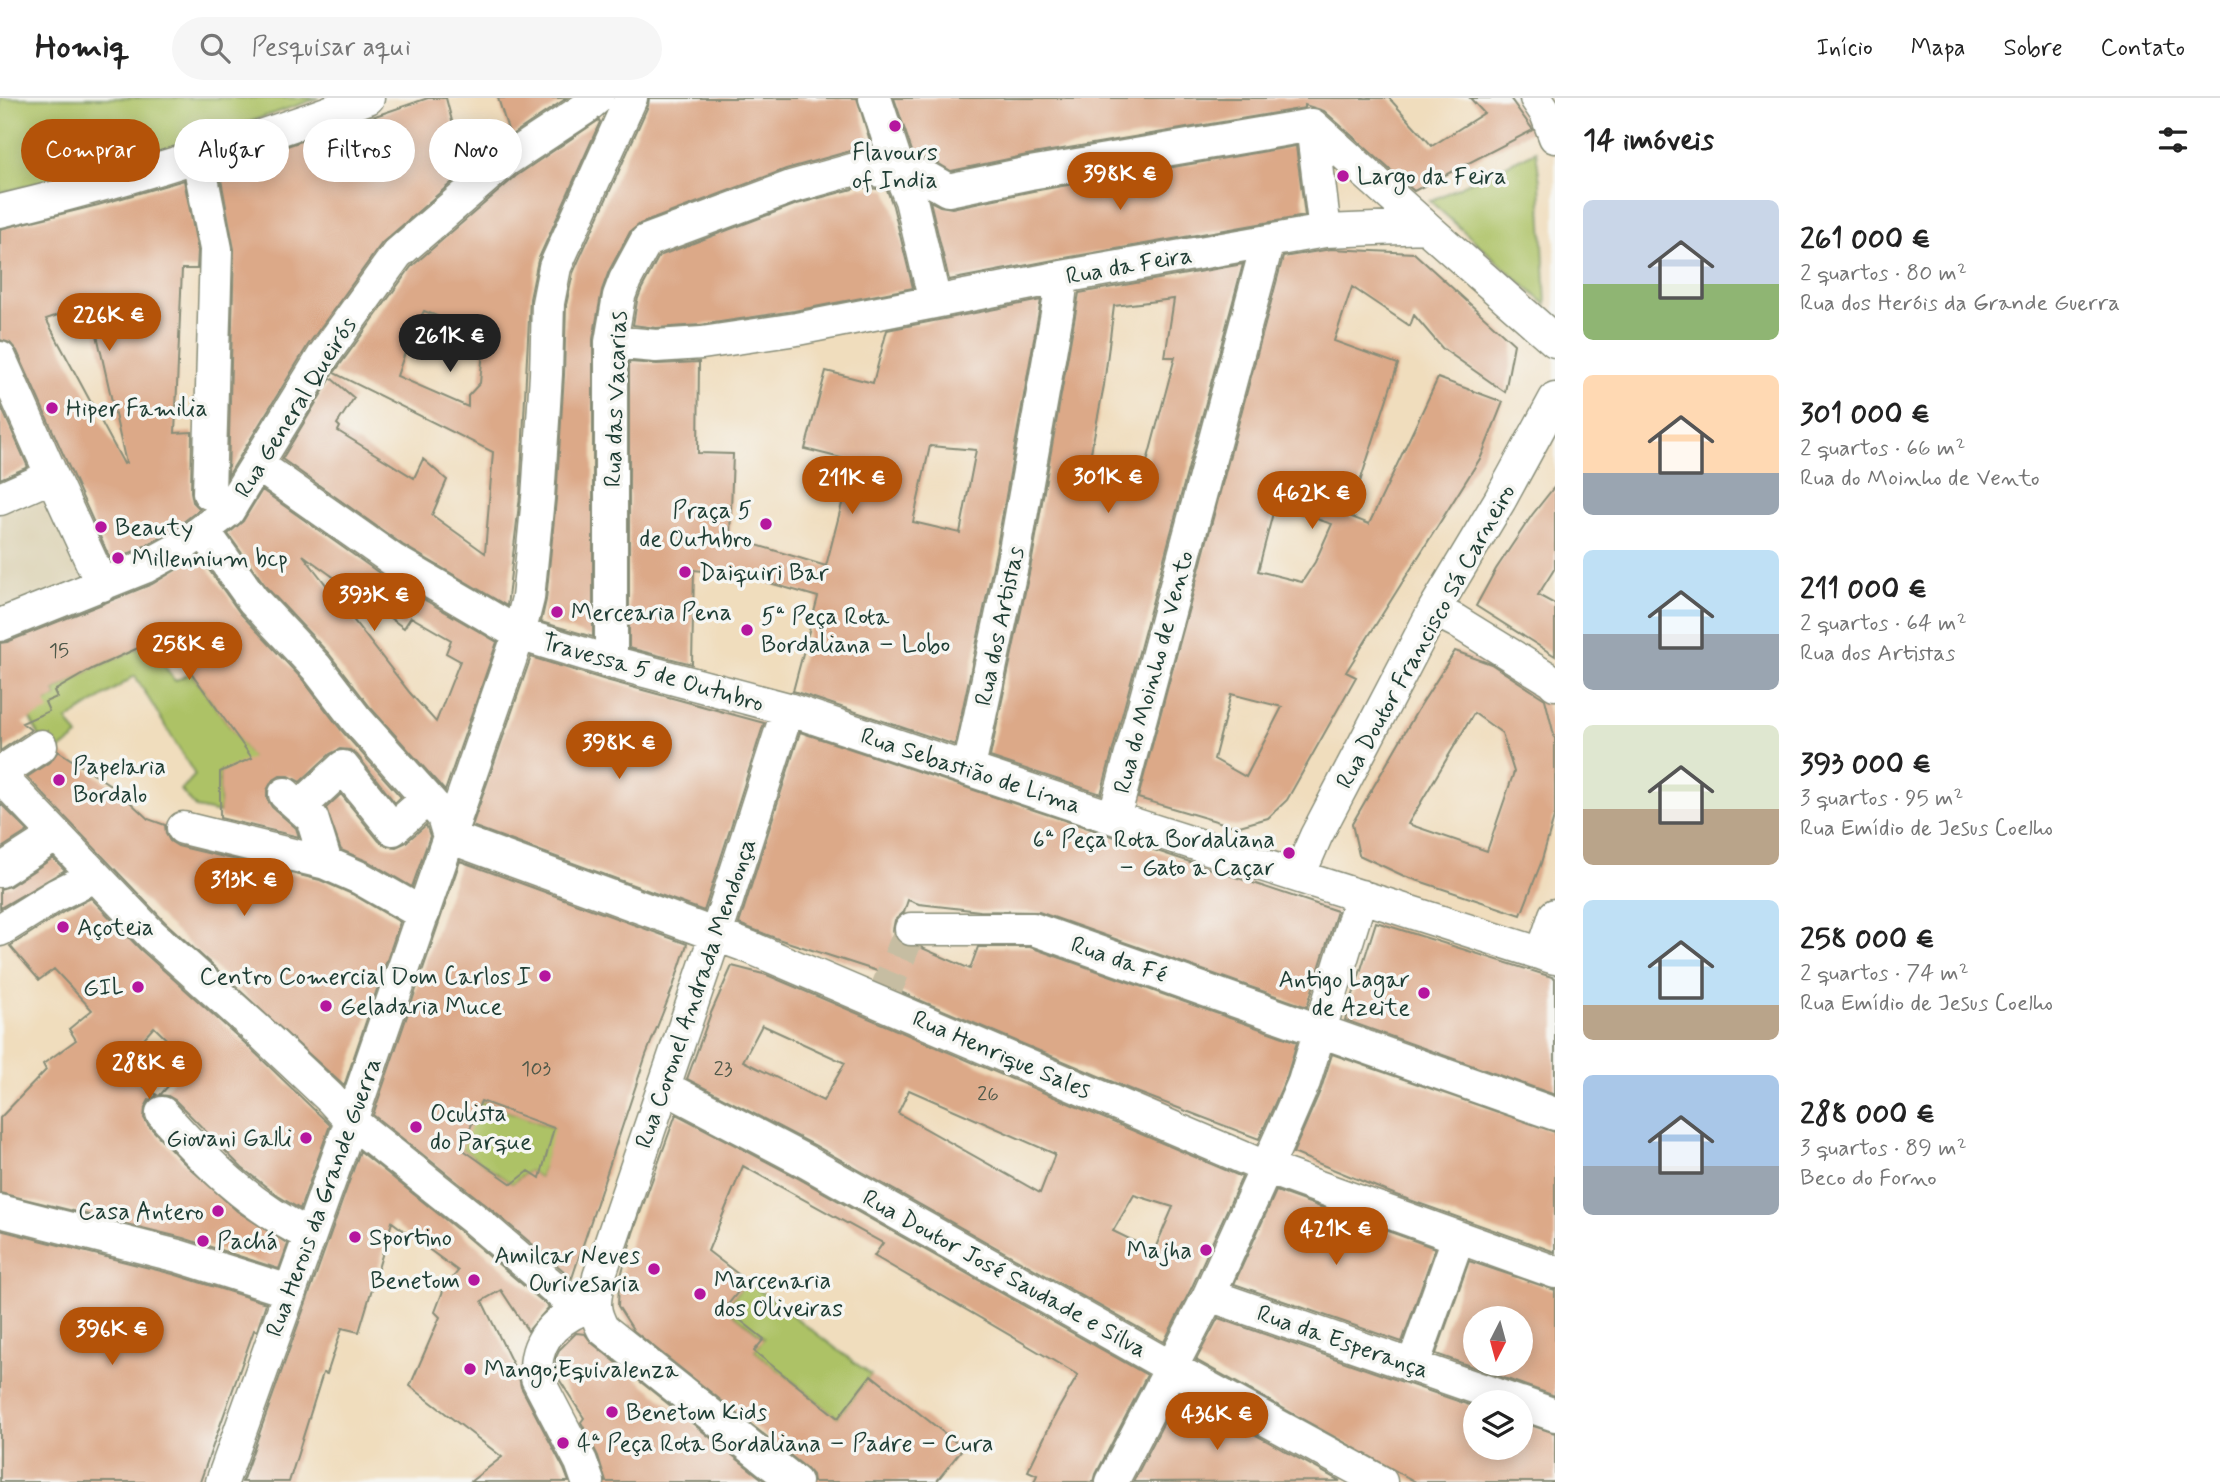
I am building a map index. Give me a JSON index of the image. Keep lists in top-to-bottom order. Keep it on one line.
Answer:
{"streets":{"street":["Rua da Feira","Rua das Vacarias","Rua General Queirós","Rua dos Artistas","Rua Doutor Francisco Sá Carneiro","Travessa 5 de Outubro","Rua do Moinho de Vento","Rua Sebastião de Lima","Rua da Fé","Rua Coronel Andrada Mendonça","Rua Henrique Sales","Rua Herois da Grande Guerra","Rua Doutor José Saudade e Silva","Rua da Esperança"]},"crossings":[["Rua da Feira","Rua dos Artistas"],["Rua da Feira","Rua do Moinho de Vento"],["Rua das Vacarias","Travessa 5 de Outubro"],["Rua General Queirós","Travessa 5 de Outubro"],["Rua dos Artistas","Rua Sebastião de Lima"],["Rua Doutor Francisco Sá Carneiro","Rua Sebastião de Lima"],["Travessa 5 de Outubro","Rua Sebastião de Lima"],["Travessa 5 de Outubro","Rua Coronel Andrada Mendonça"],["Travessa 5 de Outubro","Rua Herois da Grande Guerra"],["Rua do Moinho de Vento","Rua Sebastião de Lima"],["Rua Sebastião de Lima","Rua Coronel Andrada Mendonça"],["Rua Coronel Andrada Mendonça","Rua Henrique Sales"],["Rua Coronel Andrada Mendonça","Rua Doutor José Saudade e Silva"],["Rua Henrique Sales","Rua Herois da Grande Guerra"]],"places":["Flavours of India","Largo da Feira","Hiper Familia","Praça 5 de Outubro","Beauty","Millennium bcp","Daiquiri Bar","Mercearia Pena","5ª Peça Rota Bordaliana – Lobo","Papelaria Bordalo","6ª Peça Rota Bordaliana – Gato a Caçar","Açoteia","Centro Comercial Dom Carlos I","GIL","Antigo Lagar de Azeite","Geladaria Muce","Oculista do Parque","Giovani Galli","Casa Antero","Sportino","Pachá","Majha","Amilcar Neves Ourivesaria","Benetom","Marcenaria dos Oliveiras","Mango;Equivalenza","Benetom Kids","4ª Peça Rota Bordaliana – Padre – Cura"],"house_numbers":["15","103","23","26"],"north":"bottom","page":{"header":"Homiq","search":"Pesquisar aqui","nav":["Início","Mapa","Sobre","Contato"],"heading":"14 imóveis","chip":["Comprar","Alugar","Filtros","Novo"],"price":["398K €","226K €","261K €","301K €","211K €","462K €","393K €","258K €","398K €","313K €","288K €","421K €","396K €","436K €"],"list":[{"name":"261 000 €","note":"2 quartos · 80 m² · Rua dos Heróis da Grande Guerra"},{"name":"301 000 €","note":"2 quartos · 66 m² · Rua do Moinho de Vento"},{"name":"211 000 €","note":"2 quartos · 64 m² · Rua dos Artistas"},{"name":"393 000 €","note":"3 quartos · 95 m² · Rua Emídio de Jesus Coelho"},{"name":"258 000 €","note":"2 quartos · 74 m² · Rua Emídio de Jesus Coelho"},{"name":"288 000 €","note":"3 quartos · 89 m² · Beco do Forno"}]}}
